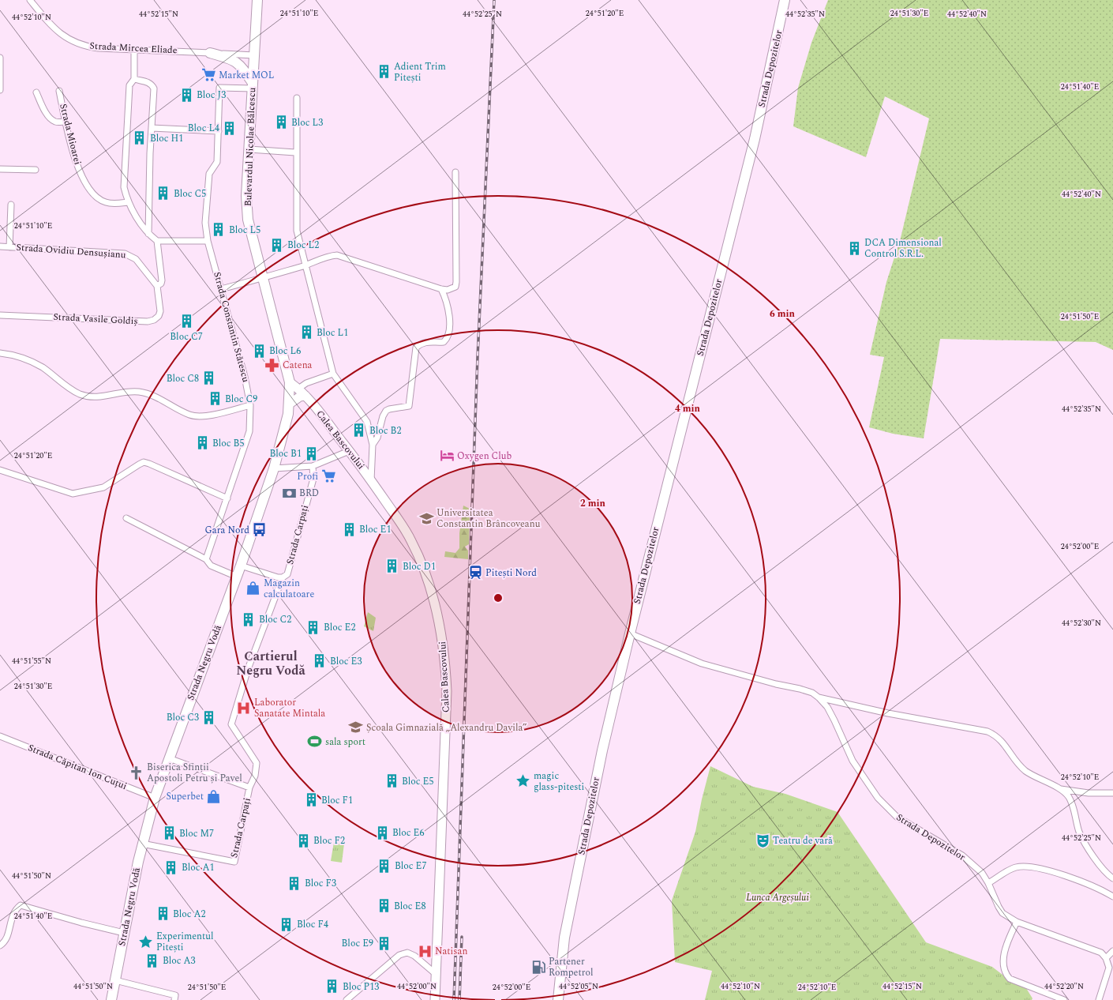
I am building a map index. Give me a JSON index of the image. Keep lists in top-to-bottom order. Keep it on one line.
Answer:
{"streets":{"main road":["Strada Depozitelor","Bulevardul Nicolae Bălcescu","Strada Negru Vodă"],"street":["Strada Mircea Eliade","Strada Mioarei","Strada Ovidiu Densușianu","Strada Vasile Goldiș","Strada Constantin Stătescu","Calea Bascovului","Strada Carpați","Strada Căpitan Ion Cuțui"]},"crossings":[["Strada Mircea Eliade","Bulevardul Nicolae Bălcescu"],["Bulevardul Nicolae Bălcescu","Strada Constantin Stătescu"],["Bulevardul Nicolae Bălcescu","Calea Bascovului"],["Bulevardul Nicolae Bălcescu","Strada Negru Vodă"],["Strada Ovidiu Densușianu","Strada Vasile Goldiș"],["Calea Bascovului","Strada Negru Vodă"],["Strada Carpați","Strada Negru Vodă"],["Strada Negru Vodă","Strada Căpitan Ion Cuțui"]],"districts":["Cartierul Negru Vodă"],"parks":["Lunca Argeșului"],"places":{"building":["Adient Trim Pitești","Bloc J3","Bloc L3","Bloc L4","Bloc H1","Bloc C5","Bloc L5","Bloc L2","DCA Dimensional Control S.R.L.","Bloc C7","Bloc L1","Bloc L6","Bloc C8","Bloc C9","Bloc B2","Bloc B5","Bloc B1","Bloc E1","Bloc D1","Bloc C2","Bloc E2","Bloc E3","Bloc C3","Bloc E5","Bloc F1","Bloc E6","Bloc M7","Bloc F2","Bloc E7","Bloc A1","Bloc F3","Bloc E8","Bloc A2","Bloc F4","Bloc E9","Bloc A3","Bloc P13"],"supermarket":["Market MOL","Profi"],"pharmacy":["Catena"],"hotel":["Oxygen Club"],"bank":["BRD"],"school or university":["Universitatea Constantin Brâncoveanu","Școala Gimnazială „Alexandru Davila”"],"bus stop":["Gara Nord"],"station":["Pitești Nord"],"shop":["Magazin calculatoare","Superbet"],"hospital":["Laborator Sanatate Mintala","Natisan"],"sports":["sala sport"],"church":["Biserica Sfinții Apostoli Petru și Pavel"],"place":["magic glass-pitesti","Experimentul Pitești"],"theatre":["Teatru de vară"],"fuel station":["Partener Rompetrol"]},"coordinates":["24°51'10\"E","24°51'20\"E","24°51'30\"E","44°52'15\"N","44°52'25\"N","44°52'35\"N","44°52'40\"N","44°52'10\"N","24°51'40\"E","24°51'50\"E","24°52'00\"E","44°52'30\"N","44°51'55\"N","24°52'10\"E","44°51'50\"N","44°52'00\"N","44°52'05\"N","44°52'20\"N"],"rings":["6 min","4 min","2 min"]}
